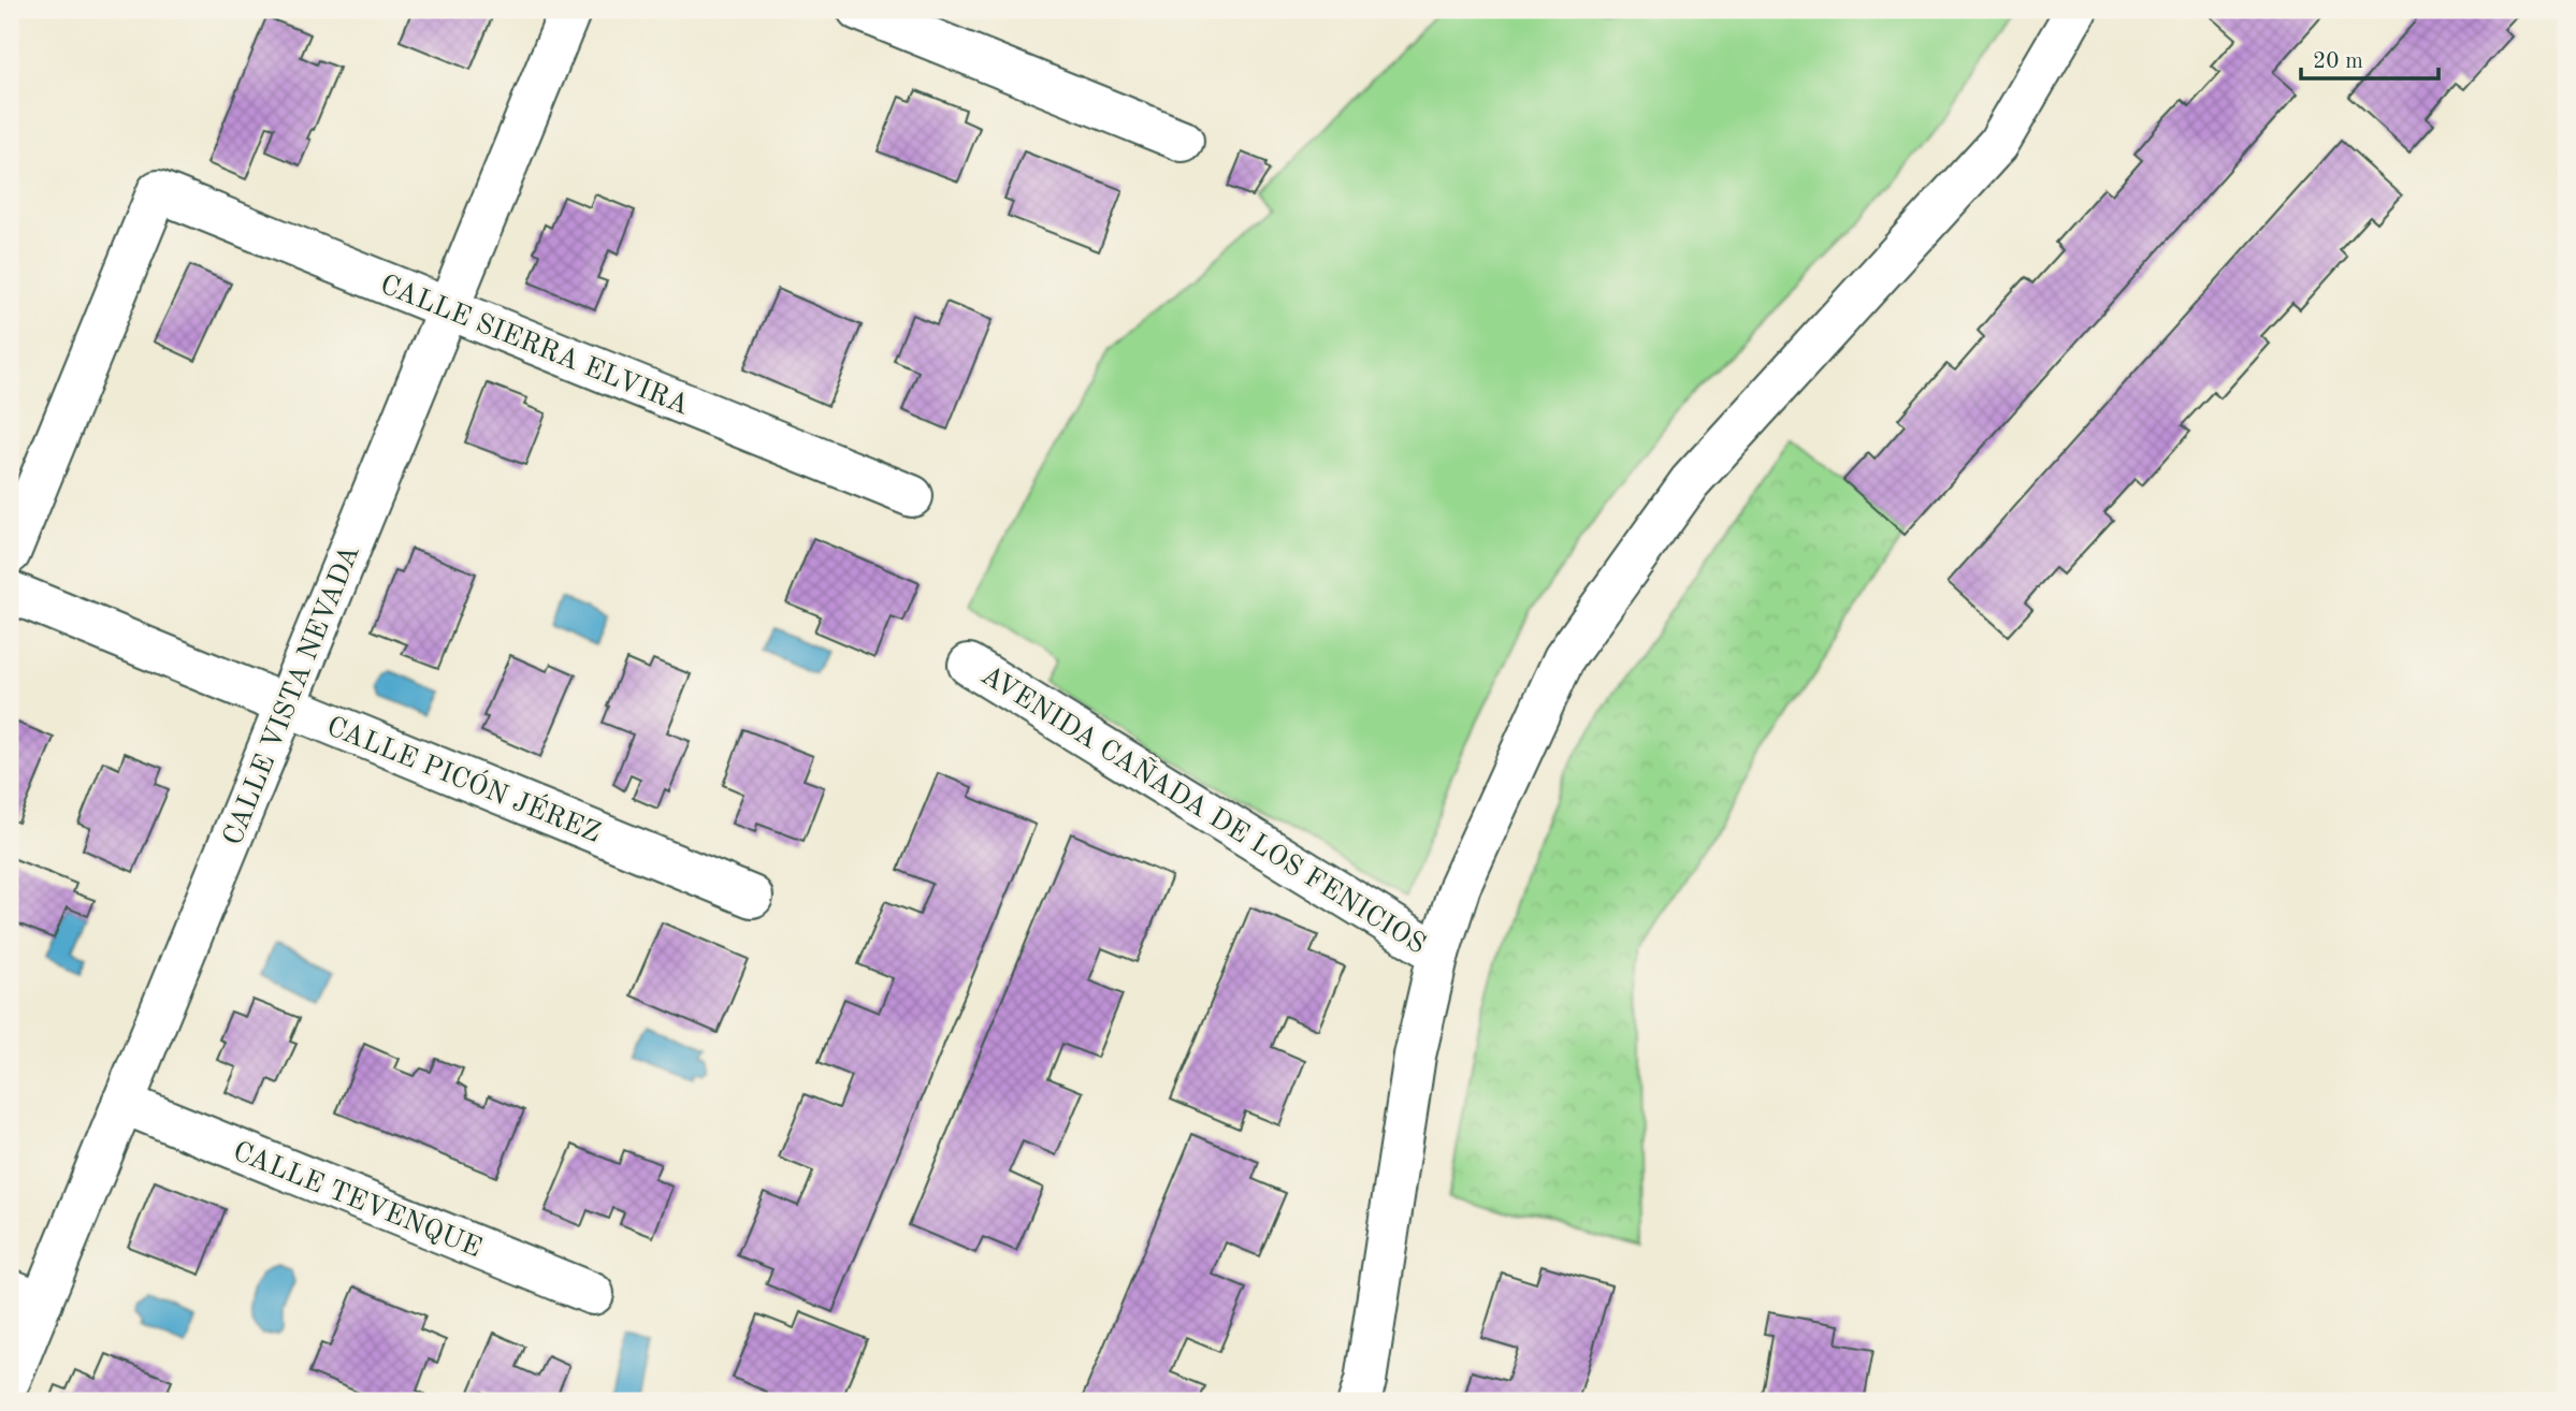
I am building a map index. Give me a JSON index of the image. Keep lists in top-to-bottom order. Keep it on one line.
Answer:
{"streets":{"street":["CALLE SIERRA ELVIRA","CALLE VISTA NEVADA","CALLE PICÓN JÉREZ","AVENIDA CAÑADA DE LOS FENICIOS","CALLE TEVENQUE"]},"crossings":[["CALLE SIERRA ELVIRA","CALLE VISTA NEVADA"],["CALLE VISTA NEVADA","CALLE PICÓN JÉREZ"],["CALLE VISTA NEVADA","CALLE TEVENQUE"]],"scale_bar":"20 m"}
